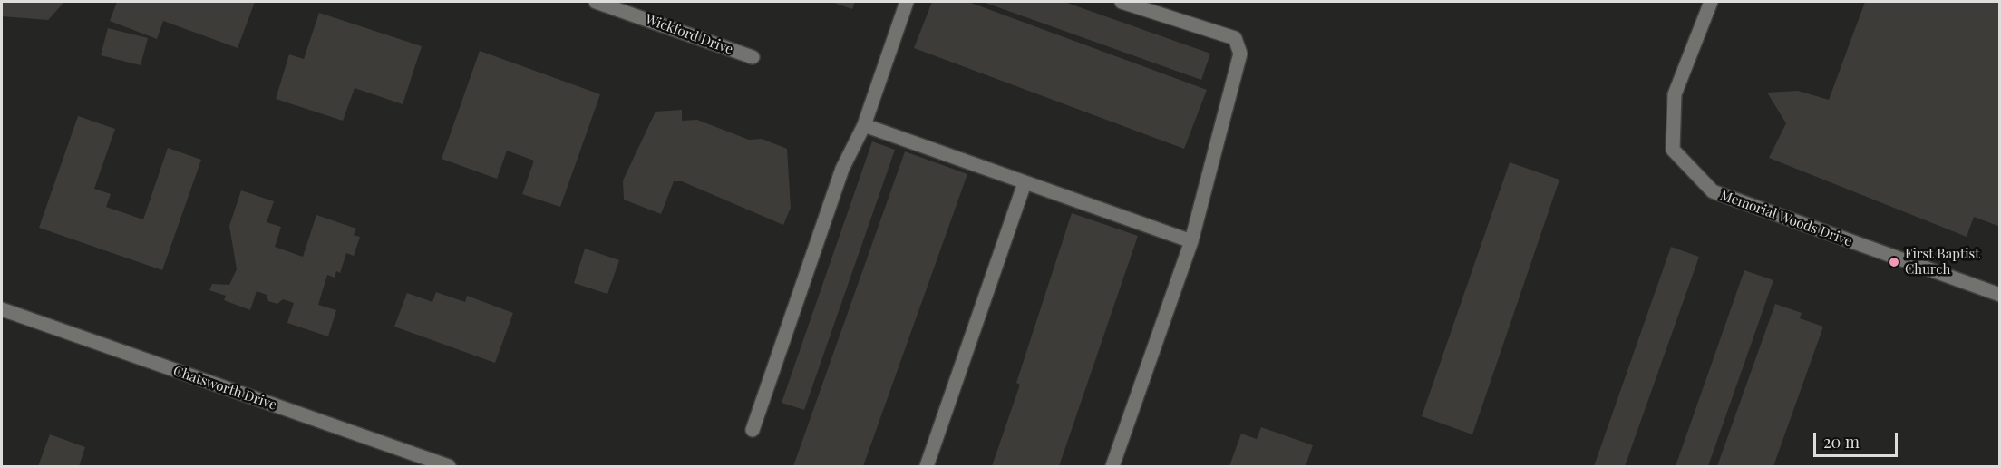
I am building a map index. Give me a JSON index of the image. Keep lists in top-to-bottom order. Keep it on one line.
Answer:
{"streets":{"street":["Wickford Drive","Memorial Woods Drive","Chatsworth Drive"]},"places":["First Baptist Church"],"scale_bar":"20 m"}
